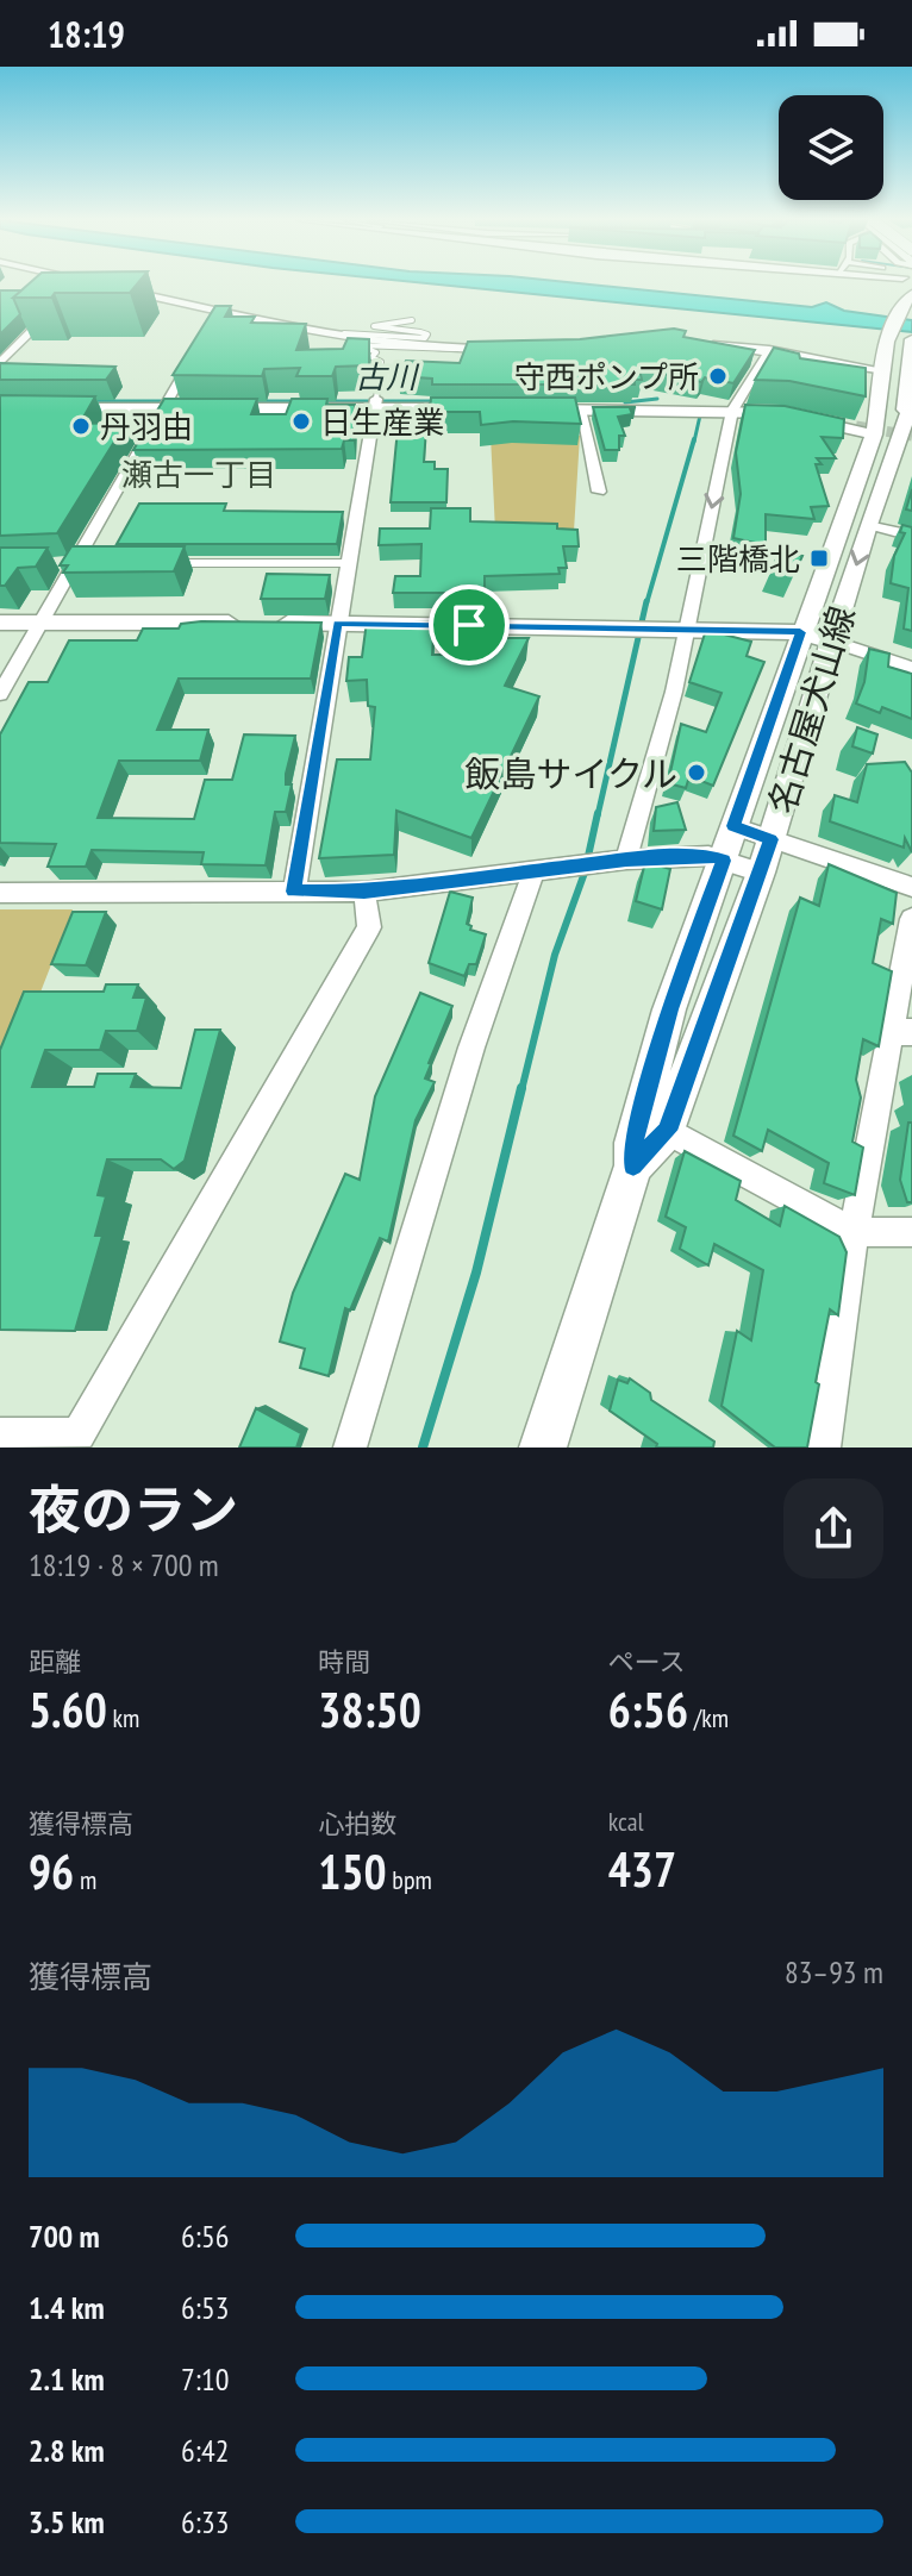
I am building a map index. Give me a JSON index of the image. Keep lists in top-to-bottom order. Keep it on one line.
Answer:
{"streets":{"main road":["名古屋犬山線"]},"districts":["瀬古一丁目"],"water":["古川"],"places":{"other":["守西ポンプ所","日生産業","丹羽由","飯島サイクル"],"transit":["三階橋北"]},"page":{"status":"18:19","heading":["夜のラン","18:19 · 8 × 700 m"],"stats":[["距離","5.60 km"],["時間","38:50"],["ペース","6:56 /km"],["獲得標高","96 m"],["心拍数","150 bpm"],["kcal","437"]],"chart":["獲得標高","83–93 m"],"list":[{"name":"700 m","note":"6:56"},{"name":"1.4 km","note":"6:53"},{"name":"2.1 km","note":"7:10"},{"name":"2.8 km","note":"6:42"},{"name":"3.5 km","note":"6:33"}]}}
